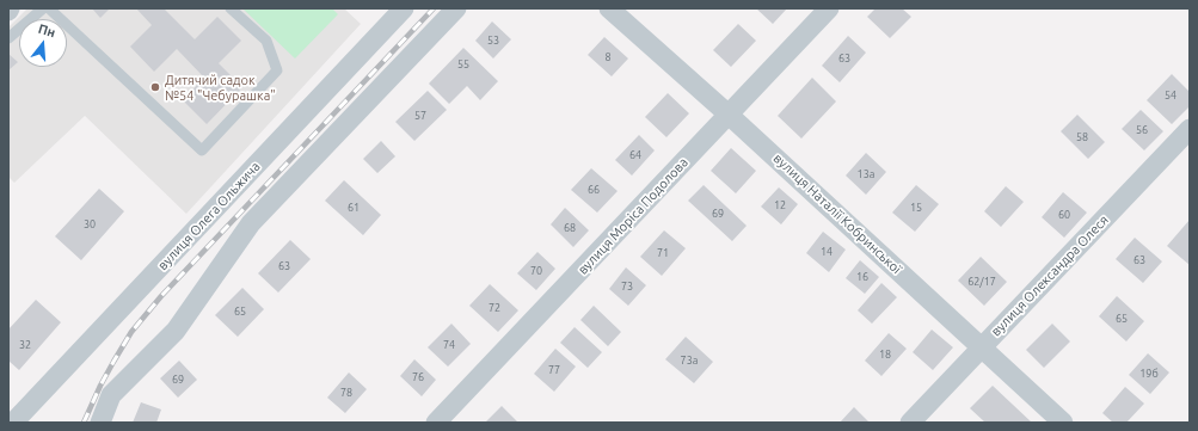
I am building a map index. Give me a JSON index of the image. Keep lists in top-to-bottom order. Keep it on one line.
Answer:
{"streets":{"street":["вулиця Наталії Кобринської","вулиця Олега Ольжича","вулиця Моріса Подолова","вулиця Олександра Олеся"]},"crossings":[["вулиця Наталії Кобринської","вулиця Моріса Подолова"],["вулиця Наталії Кобринської","вулиця Олександра Олеся"]],"places":["Дитячий садок №54 \"Чебурашка\""],"house_numbers":["53","8","63","55","54","57","56","58","64","13а","66","12","61","15","69","60","30","68","14","71","63","63","70","16","62/17","73","72","65","65","32","74","18","73а","77","19б","76","69","78"],"north":"top"}
